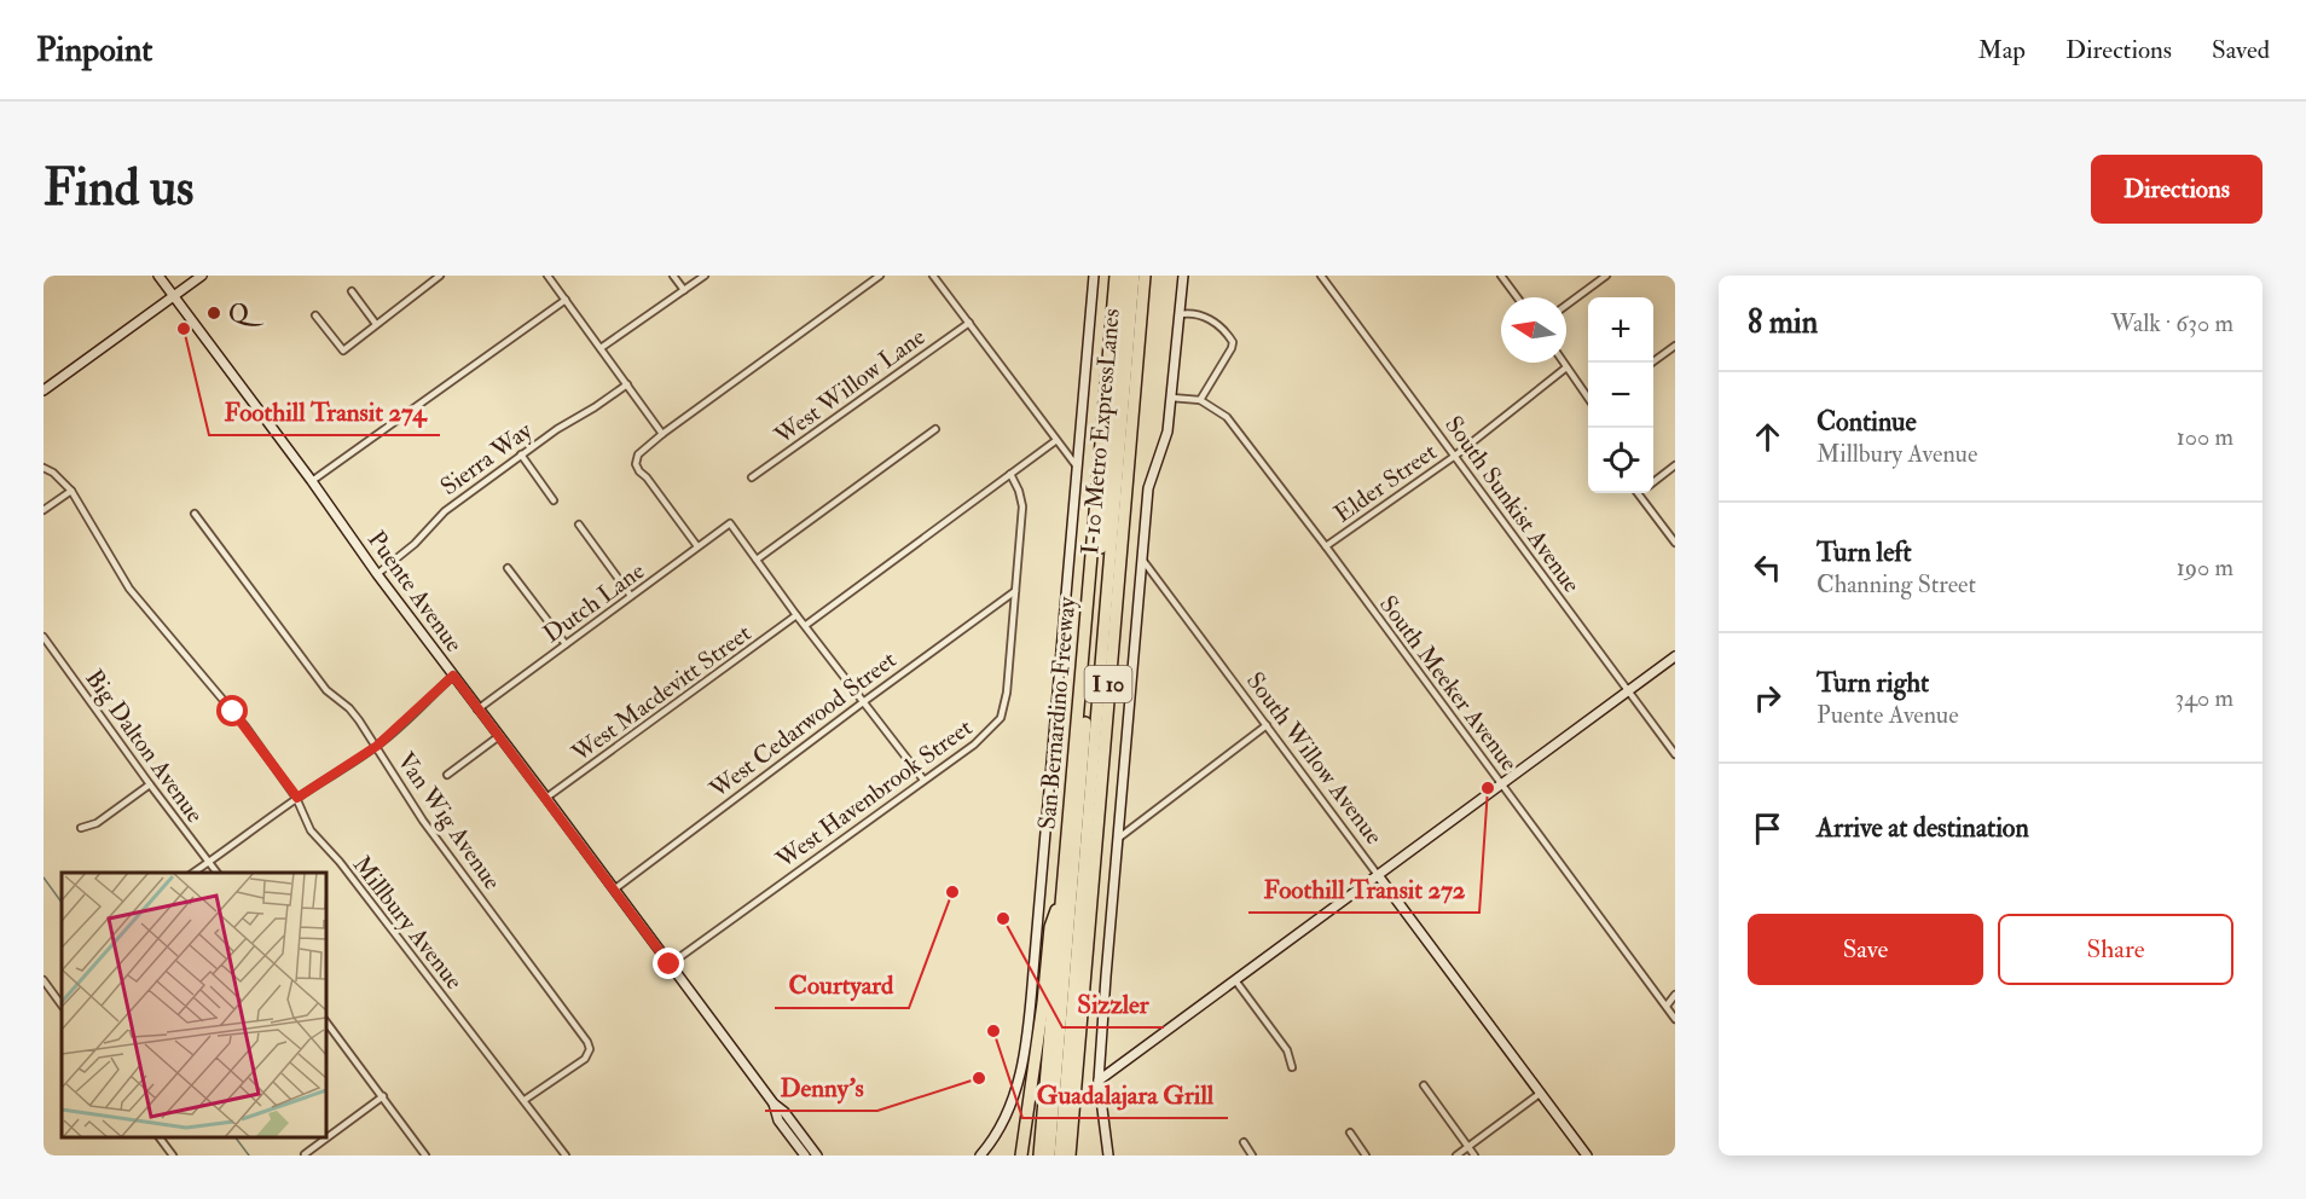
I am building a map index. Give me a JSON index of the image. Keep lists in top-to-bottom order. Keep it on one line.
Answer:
{"streets":{"highway":["I-10 Metro ExpressLanes","I 10","San Bernardino Freeway"],"street":["West Willow Lane","Sierra Way","Elder Street","South Sunkist Avenue","Puente Avenue","Dutch Lane","South Meeker Avenue","West Macdevitt Street","West Cedarwood Street","Big Dalton Avenue","South Willow Avenue","West Havenbrook Street","Van Wig Avenue","Millbury Avenue"]},"crossings":[["Sierra Way","Puente Avenue"],["Elder Street","South Sunkist Avenue"],["Elder Street","South Meeker Avenue"],["Puente Avenue","Dutch Lane"],["Puente Avenue","West Macdevitt Street"],["Puente Avenue","West Cedarwood Street"],["Puente Avenue","West Havenbrook Street"],["West Cedarwood Street","West Havenbrook Street"],["Van Wig Avenue","Millbury Avenue"]],"places":["Q","Foothill Transit 274","Foothill Transit 272","Courtyard","Sizzler","Guadalajara Grill","Denny's"],"north":"left","page":{"header":"Pinpoint","nav":["Map","Directions","Saved"],"buttons":["Directions",["Save","Share"]],"title":"Find us","heading":["8 min","Walk · 630 m"],"map_buttons":["+","−"],"list":[["Continue","Millbury Avenue","100 m"],["Turn left","Channing Street","190 m"],["Turn right","Puente Avenue","340 m"],"Arrive at destination"]}}
